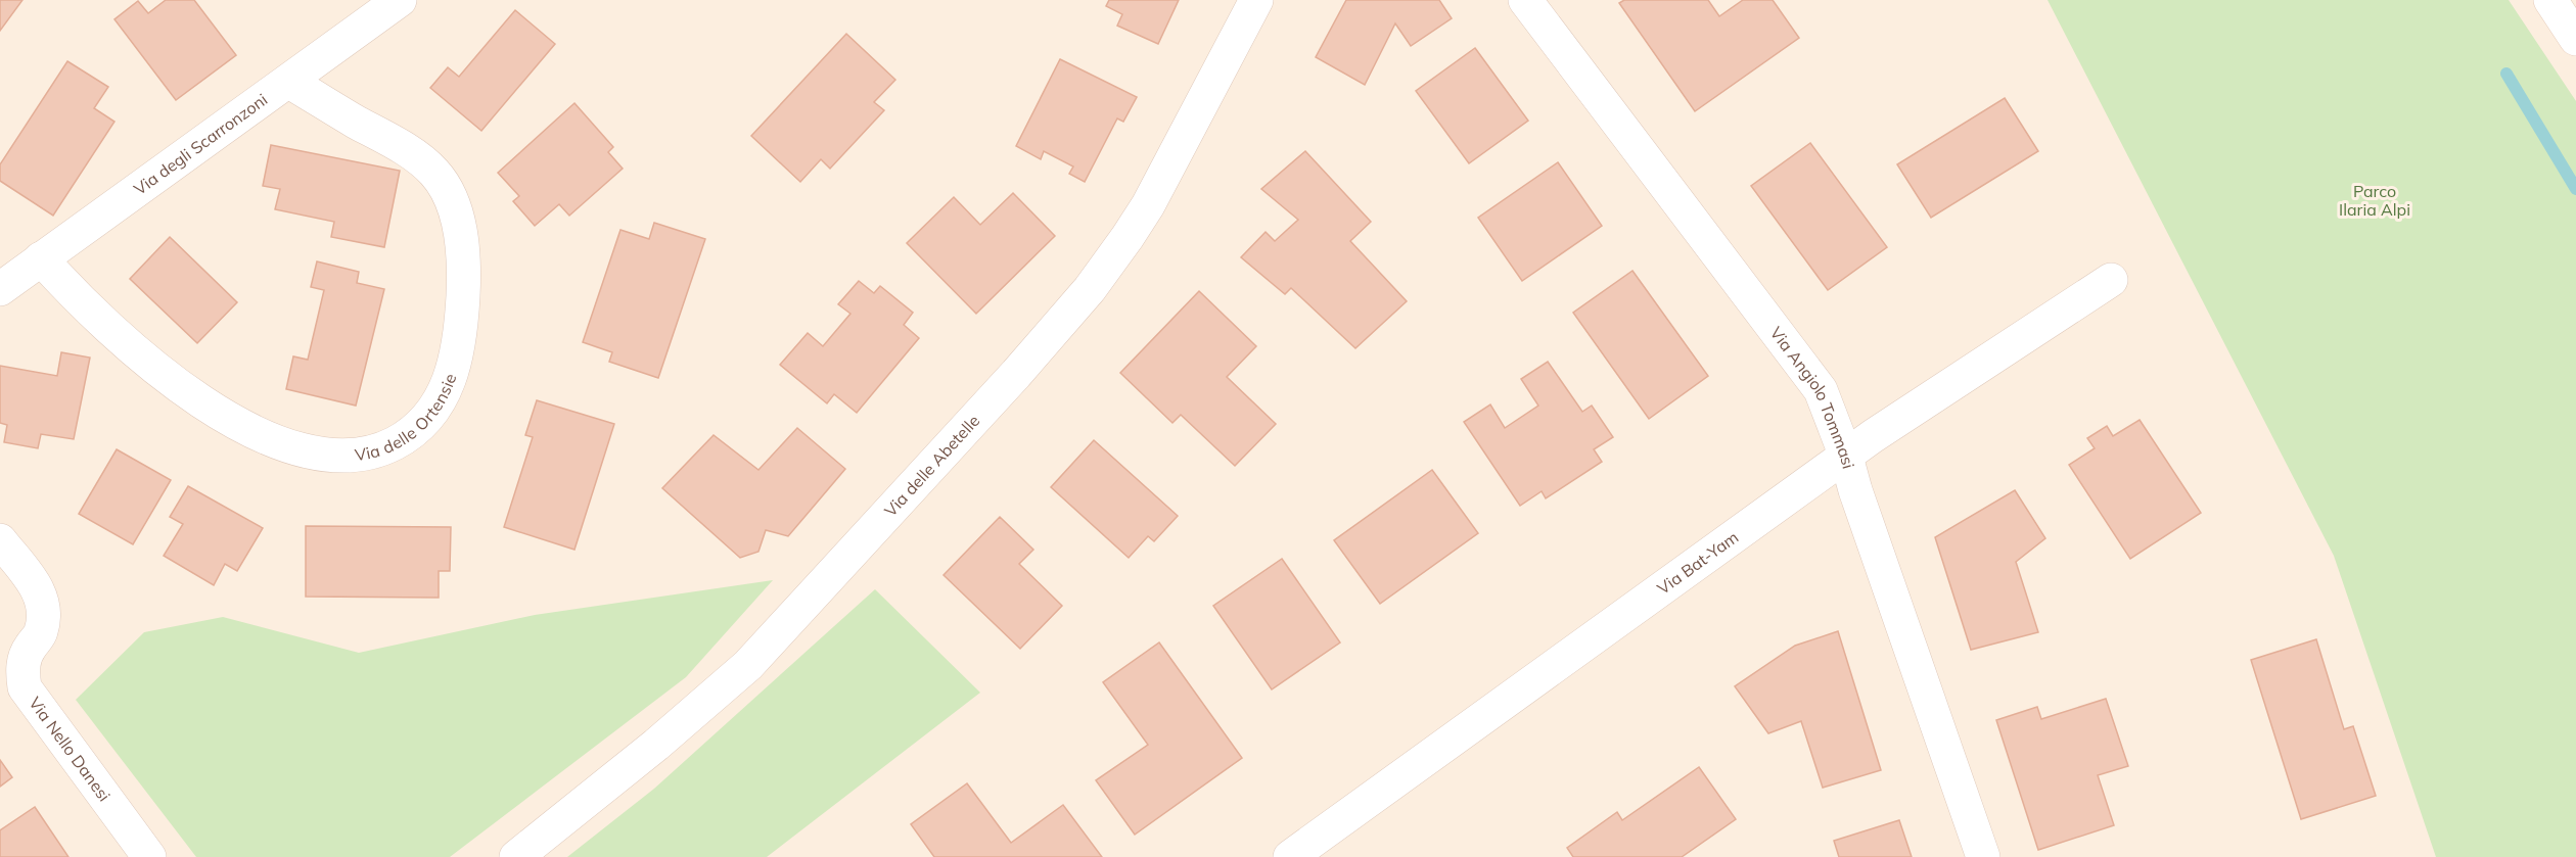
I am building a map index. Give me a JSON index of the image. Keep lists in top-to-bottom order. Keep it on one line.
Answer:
{"streets":{"street":["Via degli Scarronzoni","Via Angiolo Tommasi","Via delle Ortensie","Via delle Abetelle","Via Bat-Yam","Via Nello Danesi"]},"crossings":[["Via degli Scarronzoni","Via delle Ortensie"],["Via Angiolo Tommasi","Via Bat-Yam"]],"parks":["Parco Ilaria Alpi"]}
